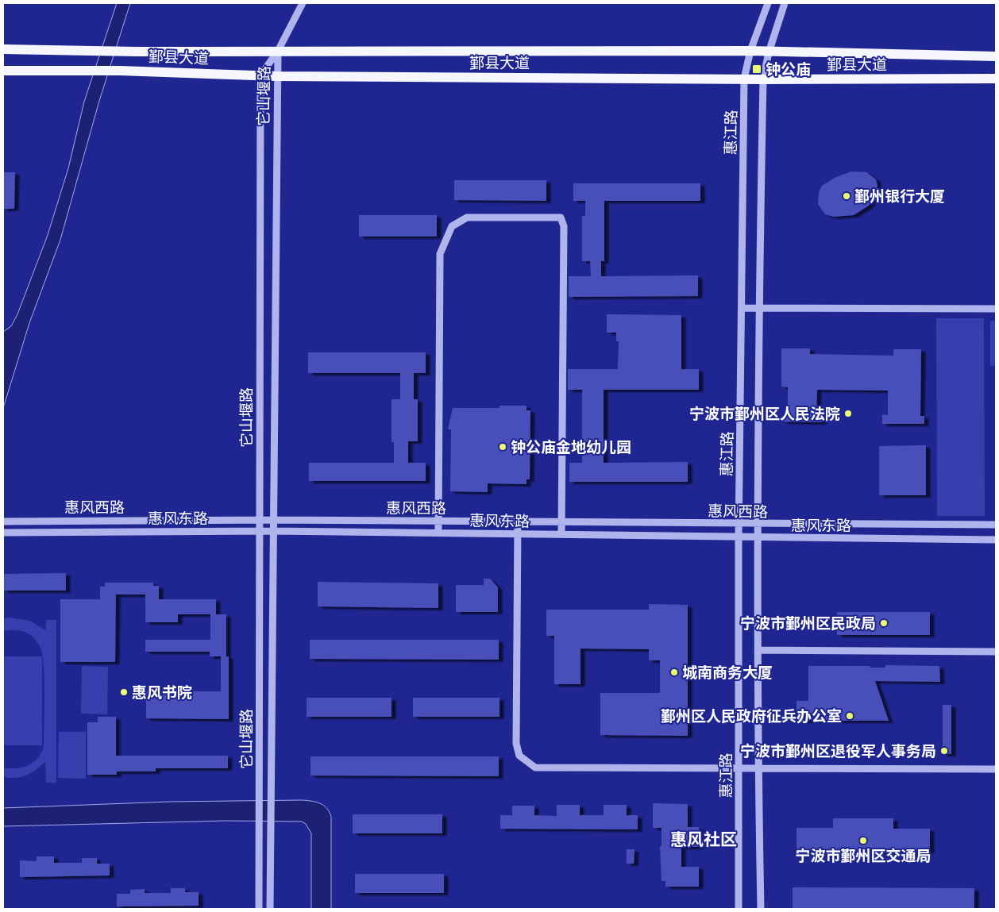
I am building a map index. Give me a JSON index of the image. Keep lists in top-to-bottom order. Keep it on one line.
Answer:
{"streets":{"main road":["鄞县大道"],"street":["它山堰路","惠江路","惠风西路","惠风东路"]},"crossings":[["鄞县大道","它山堰路"],["鄞县大道","惠江路"],["它山堰路","惠风西路"],["它山堰路","惠风东路"],["惠江路","惠风西路"],["惠江路","惠风东路"]],"districts":["惠风社区"],"places":{"transit":["钟公庙"],"other":["鄞州银行大厦","宁波市鄞州区人民法院","钟公庙金地幼儿园","宁波市鄞州区民政局","城南商务大厦","惠风书院","鄞州区人民政府征兵办公室","宁波市鄞州区退役军人事务局","宁波市鄞州区交通局"]}}
